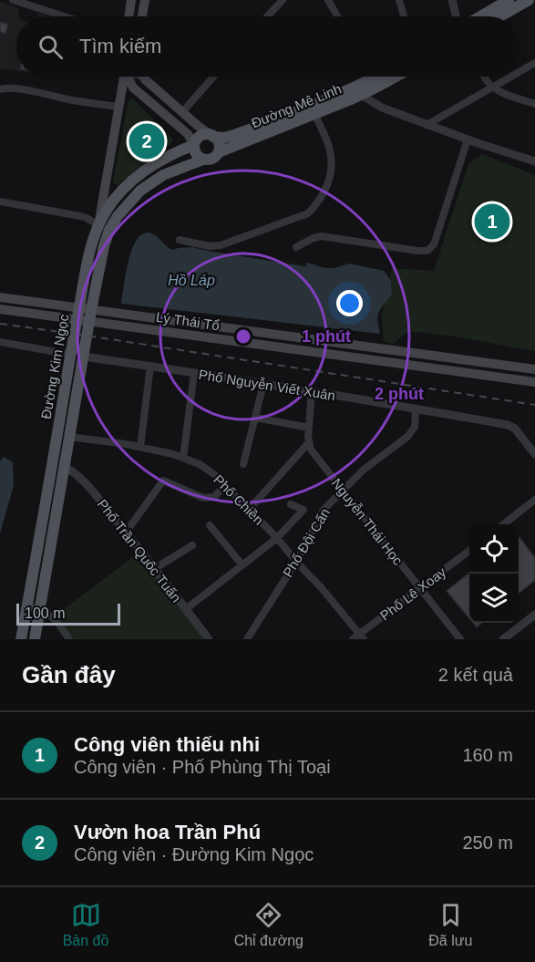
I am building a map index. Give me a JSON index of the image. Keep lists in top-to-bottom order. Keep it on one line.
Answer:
{"streets":{"main road":["Đường Mê Linh","Lý Thái Tổ","Đường Kim Ngọc"],"street":["Phố Nguyễn Viết Xuân","Phố Chiền","Nguyễn Thái Học","Phố Đội Cấn","Phố Trần Quốc Tuấn","Phố Lê Xoay"]},"crossings":[["Đường Mê Linh","Đường Kim Ngọc"],["Lý Thái Tổ","Đường Kim Ngọc"],["Đường Kim Ngọc","Phố Nguyễn Viết Xuân"],["Đường Kim Ngọc","Phố Chiền"],["Đường Kim Ngọc","Phố Trần Quốc Tuấn"],["Phố Nguyễn Viết Xuân","Phố Đội Cấn"],["Phố Chiền","Phố Đội Cấn"],["Phố Chiền","Phố Lê Xoay"],["Nguyễn Thái Học","Phố Đội Cấn"],["Nguyễn Thái Học","Phố Lê Xoay"]],"water":["Hồ Láp"],"scale_bar":"100 m","page":{"search":"Tìm kiếm","pins":["2","1"],"scale":"100 m","heading":["Gần đây","2 kết quả"],"list":[{"mark":"1","name":"Công viên thiếu nhi","note":"Công viên · Phố Phùng Thị Toại","value":"160 m"},{"mark":"2","name":"Vườn hoa Trần Phú","note":"Công viên · Đường Kim Ngọc","value":"250 m"}],"nav":["Bản đồ","Chỉ đường","Đã lưu"]},"rings":["1 phút","2 phút"]}
